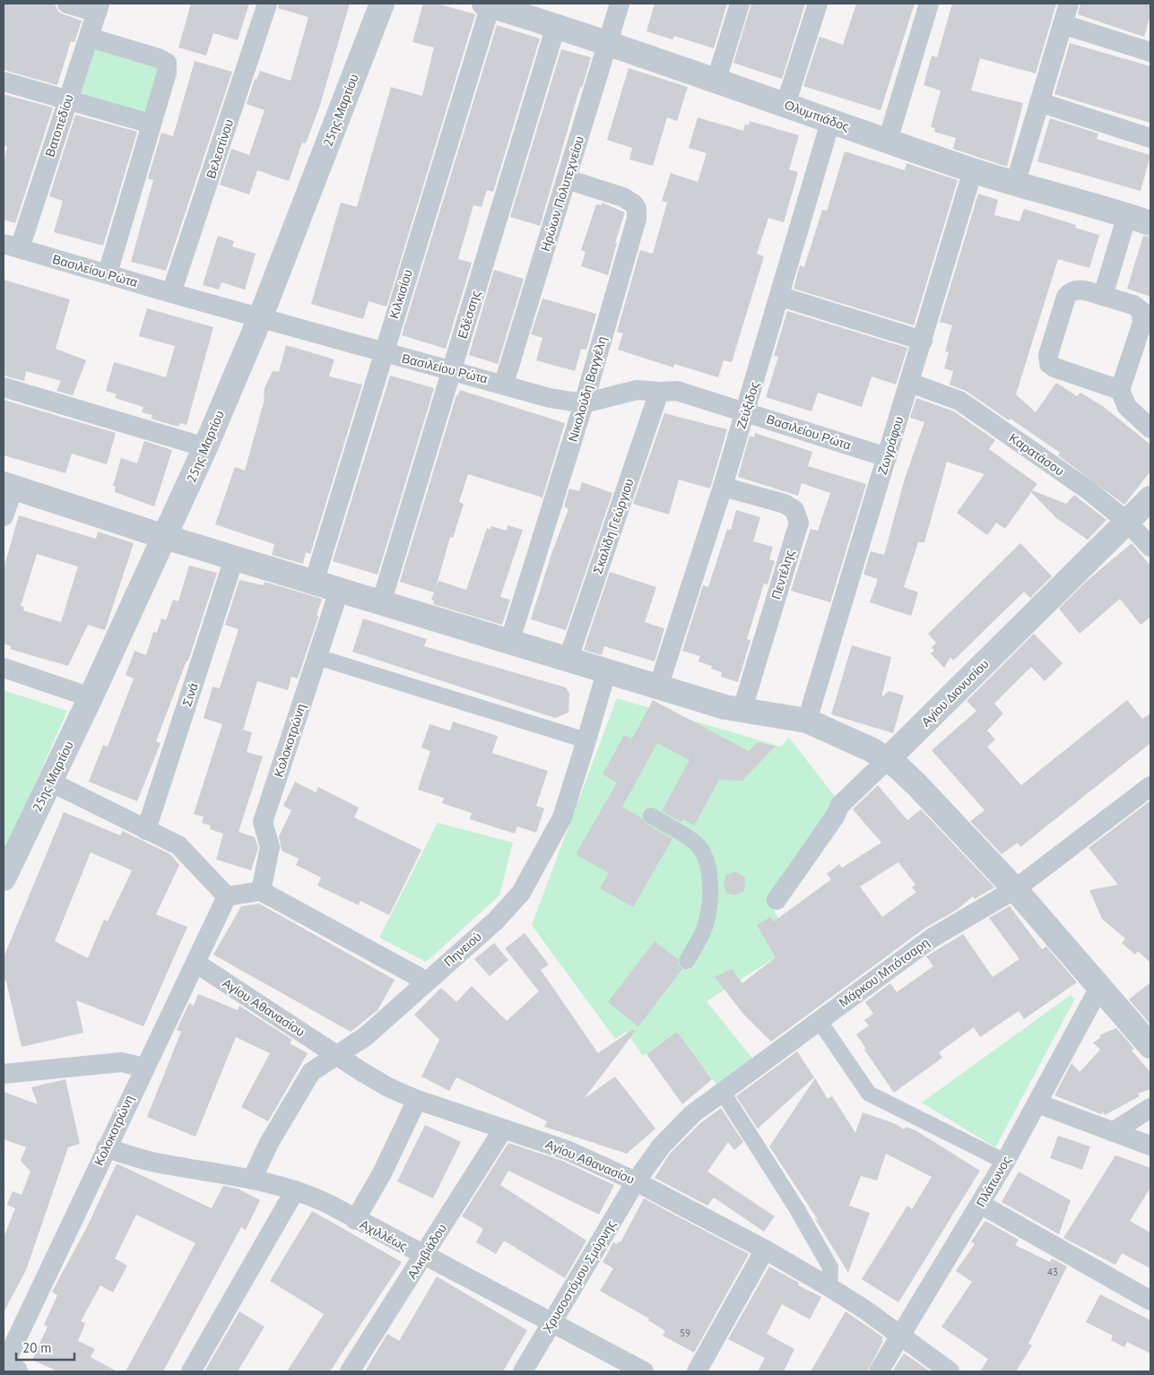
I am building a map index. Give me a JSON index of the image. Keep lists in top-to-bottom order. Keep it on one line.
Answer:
{"streets":{"street":["25ης Μαρτίου","Ολυμπιάδος","Βατοπεδίου","Βελεστίνου","Ηρώων Πολυτεχνείου","Βασιλείου Ρώτα","Κιλκισίου","Εδέσσης","Νικολούδη Βαγγέλη","Ζεύξιδος","Ζωγράφου","Καρατάσου","Σκαλίδη Γεώργιου","Πεντέλης","Αγίου Διονυσίου","Σινά","Κολοκοτρώνη","Πηνειού","Μάρκου Μπότσαρη","Αγίου Αθανασίου","Πλάτωνος","Αχιλλέως","Αλκιβιάδου","Χρυσοστόμου Σμύρνης"]},"crossings":[["25ης Μαρτίου","Βασιλείου Ρώτα"],["Ολυμπιάδος","Ηρώων Πολυτεχνείου"],["Ολυμπιάδος","Κιλκισίου"],["Ολυμπιάδος","Εδέσσης"],["Ολυμπιάδος","Ζεύξιδος"],["Ολυμπιάδος","Ζωγράφου"],["Βατοπεδίου","Βασιλείου Ρώτα"],["Βελεστίνου","Βασιλείου Ρώτα"],["Ηρώων Πολυτεχνείου","Βασιλείου Ρώτα"],["Ηρώων Πολυτεχνείου","Νικολούδη Βαγγέλη"],["Βασιλείου Ρώτα","Κιλκισίου"],["Βασιλείου Ρώτα","Εδέσσης"],["Βασιλείου Ρώτα","Νικολούδη Βαγγέλη"],["Βασιλείου Ρώτα","Ζεύξιδος"],["Βασιλείου Ρώτα","Ζωγράφου"],["Βασιλείου Ρώτα","Σκαλίδη Γεώργιου"],["Ζεύξιδος","Πεντέλης"],["Ζωγράφου","Καρατάσου"],["Καρατάσου","Αγίου Διονυσίου"],["Κολοκοτρώνη","Αγίου Αθανασίου"],["Κολοκοτρώνη","Αχιλλέως"],["Πηνειού","Αγίου Αθανασίου"],["Πηνειού","Αχιλλέως"],["Μάρκου Μπότσαρη","Αγίου Αθανασίου"],["Μάρκου Μπότσαρη","Χρυσοστόμου Σμύρνης"],["Αγίου Αθανασίου","Πλάτωνος"],["Αγίου Αθανασίου","Αλκιβιάδου"],["Αγίου Αθανασίου","Χρυσοστόμου Σμύρνης"],["Αχιλλέως","Αλκιβιάδου"],["Αχιλλέως","Χρυσοστόμου Σμύρνης"]],"house_numbers":["43","59"],"scale_bar":"20 m"}
